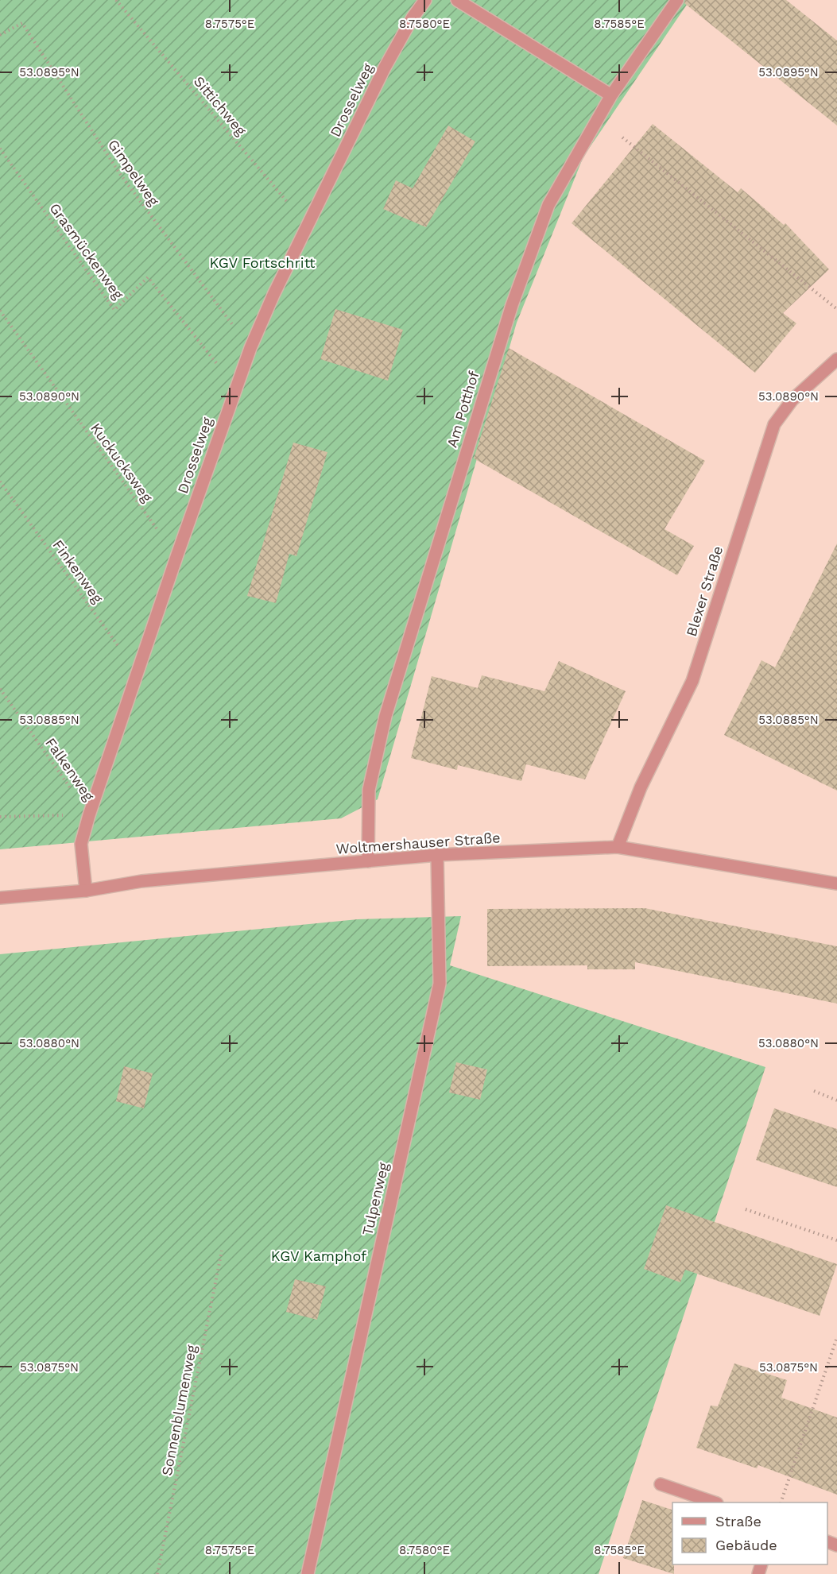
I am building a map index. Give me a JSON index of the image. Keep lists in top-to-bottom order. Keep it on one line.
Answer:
{"streets":{"street":["Drosselweg","Am Potthof","Blexer Straße","Woltmershauser Straße","Tulpenweg"],"path":["Sittichweg","Gimpelweg","Grasmückenweg","Kuckucksweg","Finkenweg","Falkenweg","Sonnenblumenweg"]},"crossings":[["Drosselweg","Sittichweg"],["Drosselweg","Gimpelweg"],["Drosselweg","Grasmückenweg"],["Drosselweg","Kuckucksweg"],["Drosselweg","Finkenweg"],["Drosselweg","Falkenweg"],["Drosselweg","Woltmershauser Straße"],["Am Potthof","Woltmershauser Straße"],["Blexer Straße","Woltmershauser Straße"],["Woltmershauser Straße","Tulpenweg"]],"parks":["KGV Fortschritt","KGV Kamphof"],"legend":["Straße","Gebäude"],"coordinates":["8.7575°E","8.7580°E","8.7585°E","53.0895°N","53.0890°N","53.0885°N","53.0880°N","53.0875°N"]}
